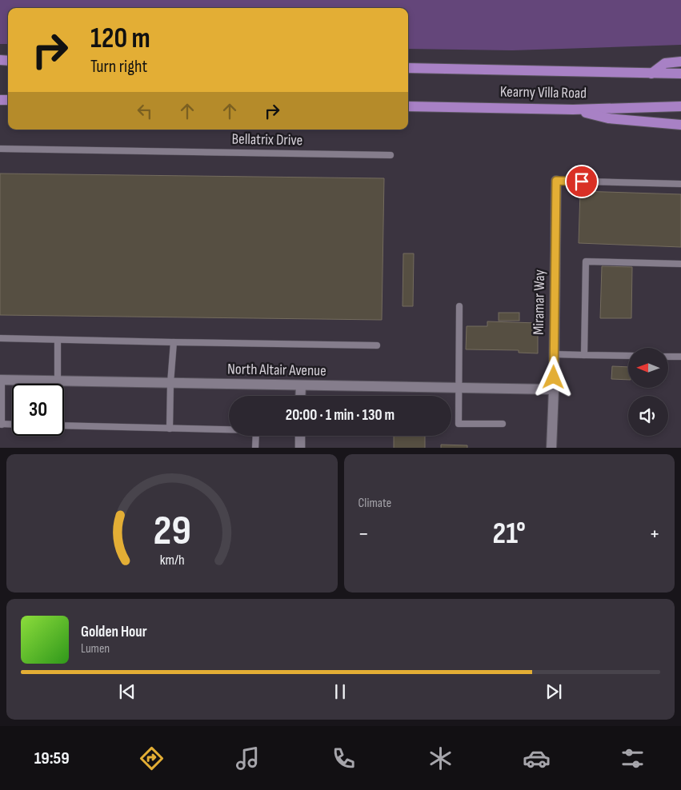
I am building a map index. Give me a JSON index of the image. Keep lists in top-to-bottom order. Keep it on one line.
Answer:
{"streets":{"main road":["Kearny Villa Road"],"street":["Miramar Way","North Altair Avenue"],"lane":["Bellatrix Drive"]},"crossings":[["Miramar Way","North Altair Avenue"]],"north":"left","page":{"turn":["120 m","Turn right"],"limit":"30","trip":"20:00 · 1 min · 130 m","tile":"Climate","heat":["−","21°","+"],"song":["Golden Hour","Lumen"],"tabs":"19:59","gauge":["29","km/h"]}}
